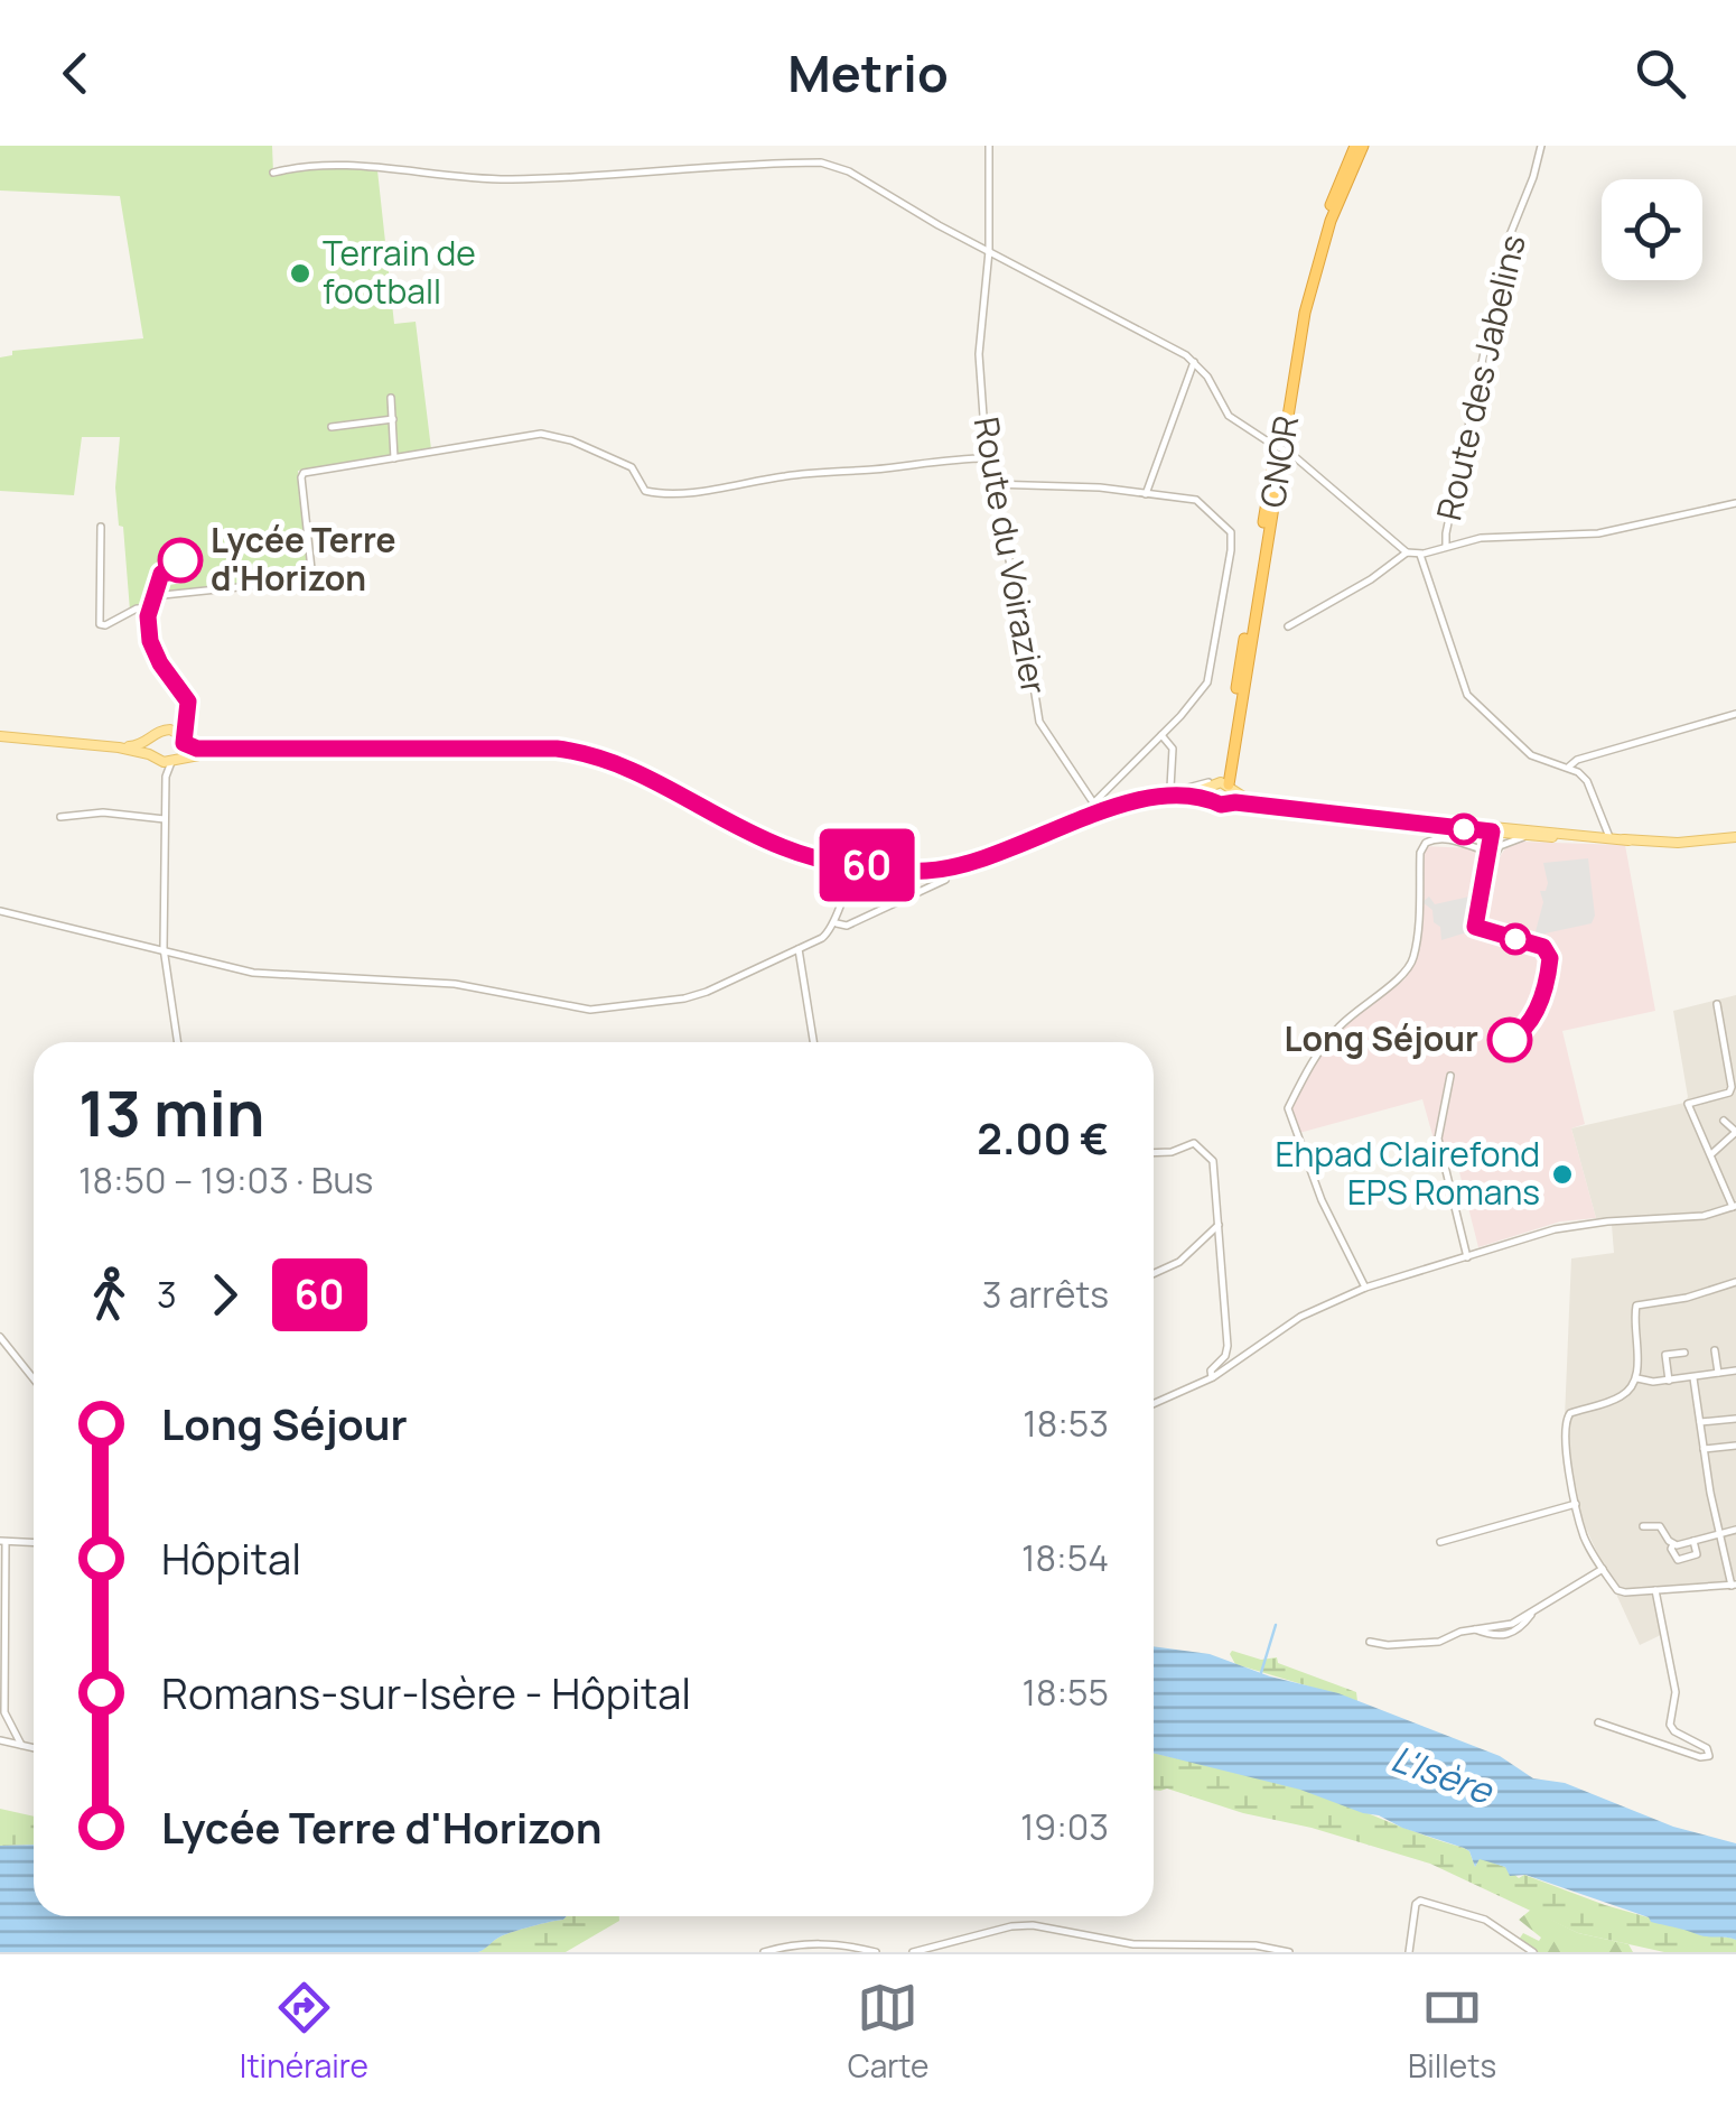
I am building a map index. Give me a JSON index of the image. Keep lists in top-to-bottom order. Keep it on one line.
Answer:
{"streets":{"highway":["CNOR"],"street":["Route des Jabelins","Route du Voirazier"]},"water":["L'Isère"],"places":["Terrain de football","Lycée Terre d'Horizon","Long Séjour","Ehpad Clairefond EPS Romans"],"lines":["bus line 60"],"page":{"header":"Metrio","on_map":"60","heading":["13 min","18:50 – 19:03 · Bus","2.00 €"],"legs":["3","60","3 arrêts"],"list":[{"name":"Long Séjour","value":"18:53"},{"name":"Hôpital","value":"18:54"},{"name":"Romans-sur-Isère - Hôpital","value":"18:55"},{"name":"Lycée Terre d'Horizon","value":"19:03"}],"tabs":["Itinéraire","Carte","Billets"]}}
